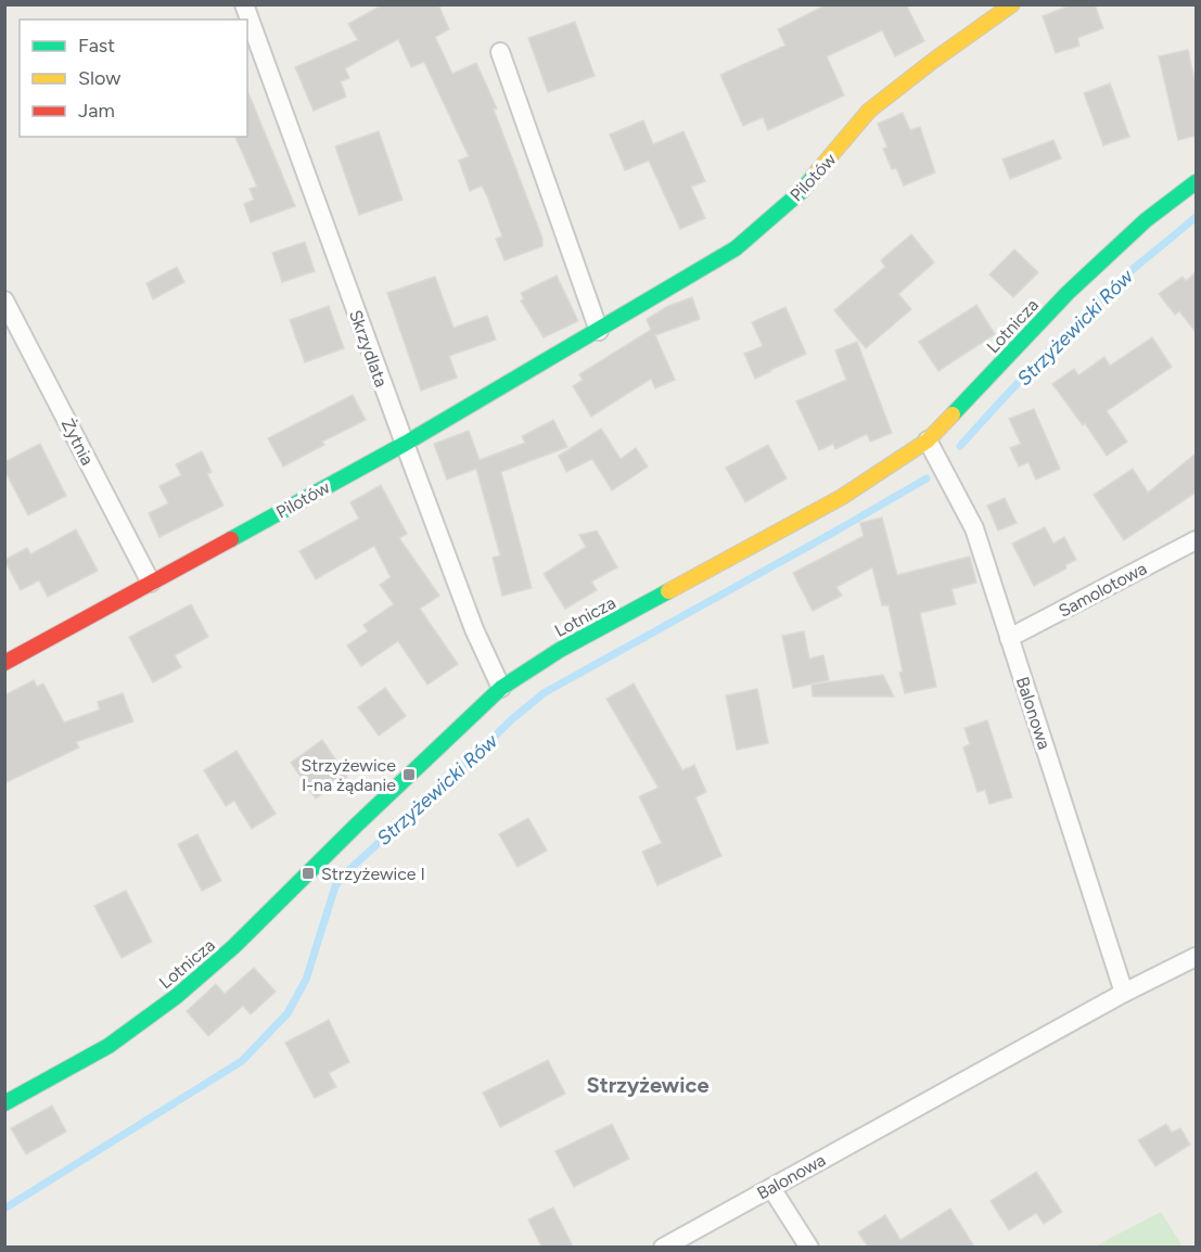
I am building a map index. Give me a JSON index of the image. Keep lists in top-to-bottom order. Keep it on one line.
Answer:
{"streets":{"street":["Pilotów","Lotnicza","Skrzydlata","Żytnia","Samolotowa","Balonowa"]},"crossings":[["Pilotów","Skrzydlata"],["Pilotów","Żytnia"],["Lotnicza","Skrzydlata"],["Lotnicza","Balonowa"],["Samolotowa","Balonowa"]],"districts":["Strzyżewice"],"water":["Strzyżewicki Rów"],"places":{"transit":["Strzyżewice I-na żądanie","Strzyżewice I"]},"legend":["Fast","Slow","Jam"]}
